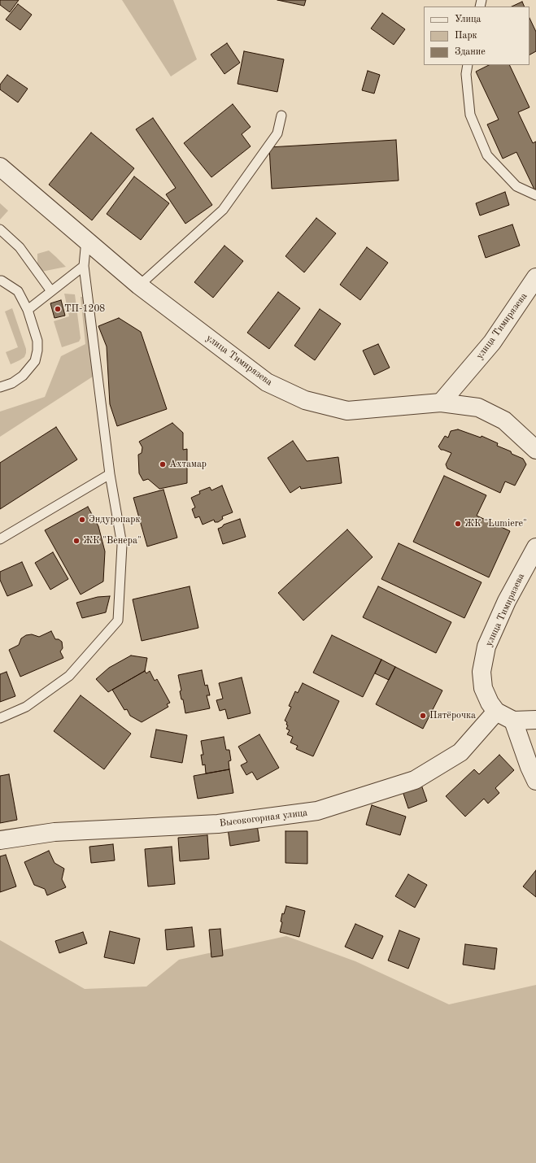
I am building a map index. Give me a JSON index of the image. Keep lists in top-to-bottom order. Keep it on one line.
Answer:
{"streets":{"street":["улица Тимирязева","Высокогорная улица"]},"crossings":[["улица Тимирязева","Высокогорная улица"]],"places":["ТП-1208","Ахтамар","Эндуропарк","ЖК \"Lumiere\"","ЖК \"Венера\"","Пятёрочка"],"legend":["Улица","Парк","Здание"]}
